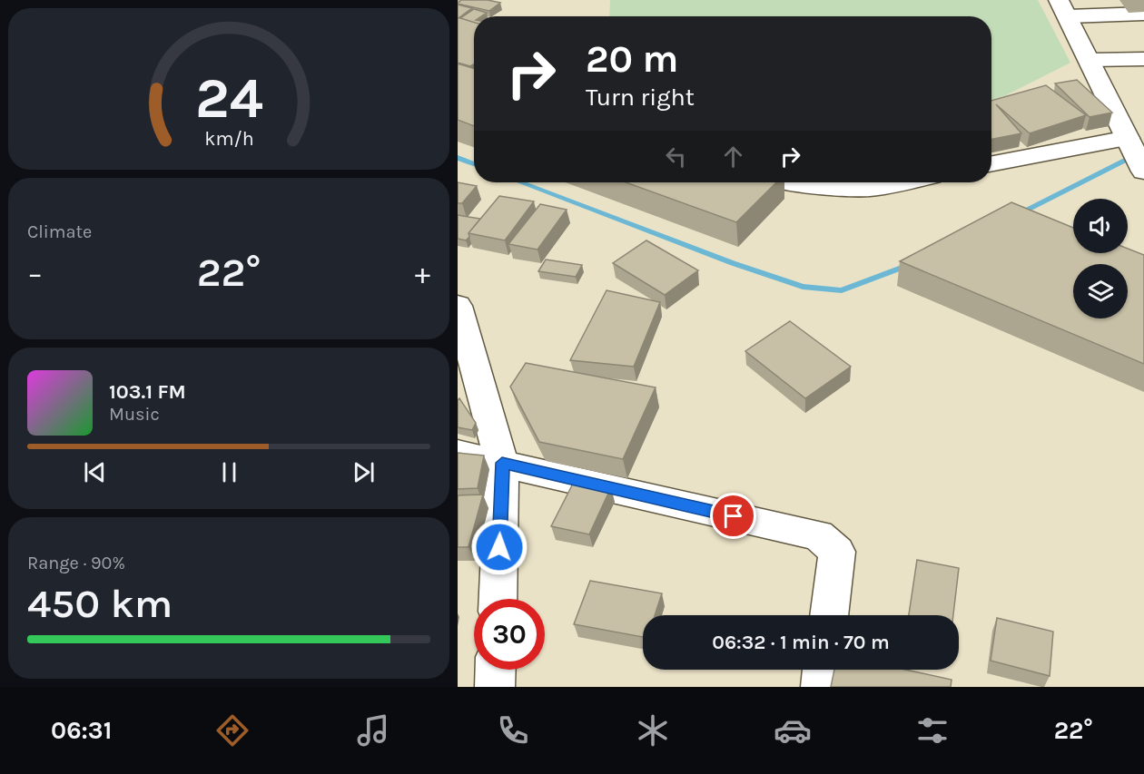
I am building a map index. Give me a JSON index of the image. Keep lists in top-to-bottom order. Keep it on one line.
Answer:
{"page":{"turn":["20 m","Turn right"],"tile":["Climate",["Range · 90%","450 km"]],"heat":["−","22°","+"],"song":["103.1 FM","Music"],"limit":"30","trip":"06:32 · 1 min · 70 m","tabs":["06:31","22°"],"gauge":["24","km/h"]}}
